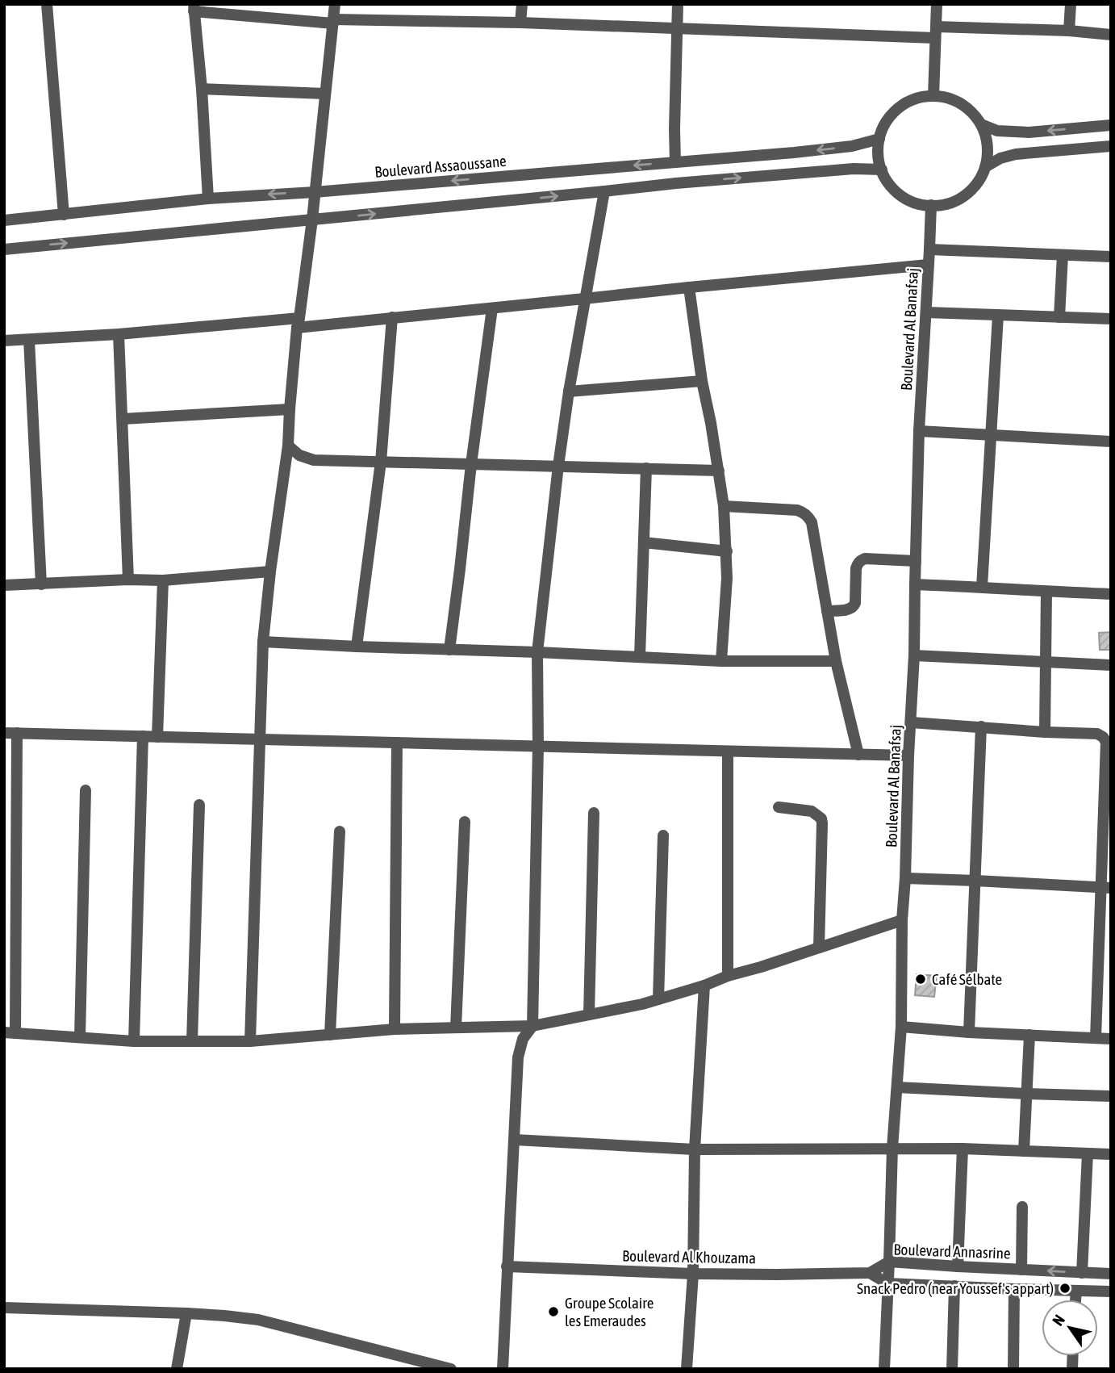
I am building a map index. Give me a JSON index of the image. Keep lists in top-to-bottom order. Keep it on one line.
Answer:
{"streets":{"street":["Boulevard Assaoussane","Boulevard Al Banafsaj","Boulevard Annasrine","Boulevard Al Khouzama"]},"crossings":[["Boulevard Assaoussane","Boulevard Al Banafsaj"],["Boulevard Al Banafsaj","Boulevard Annasrine"],["Boulevard Annasrine","Boulevard Al Khouzama"]],"places":["Café Sélbate","Snack Pedro (near Youssef's appart)","Groupe Scolaire les Emeraudes"],"north":"top left"}
